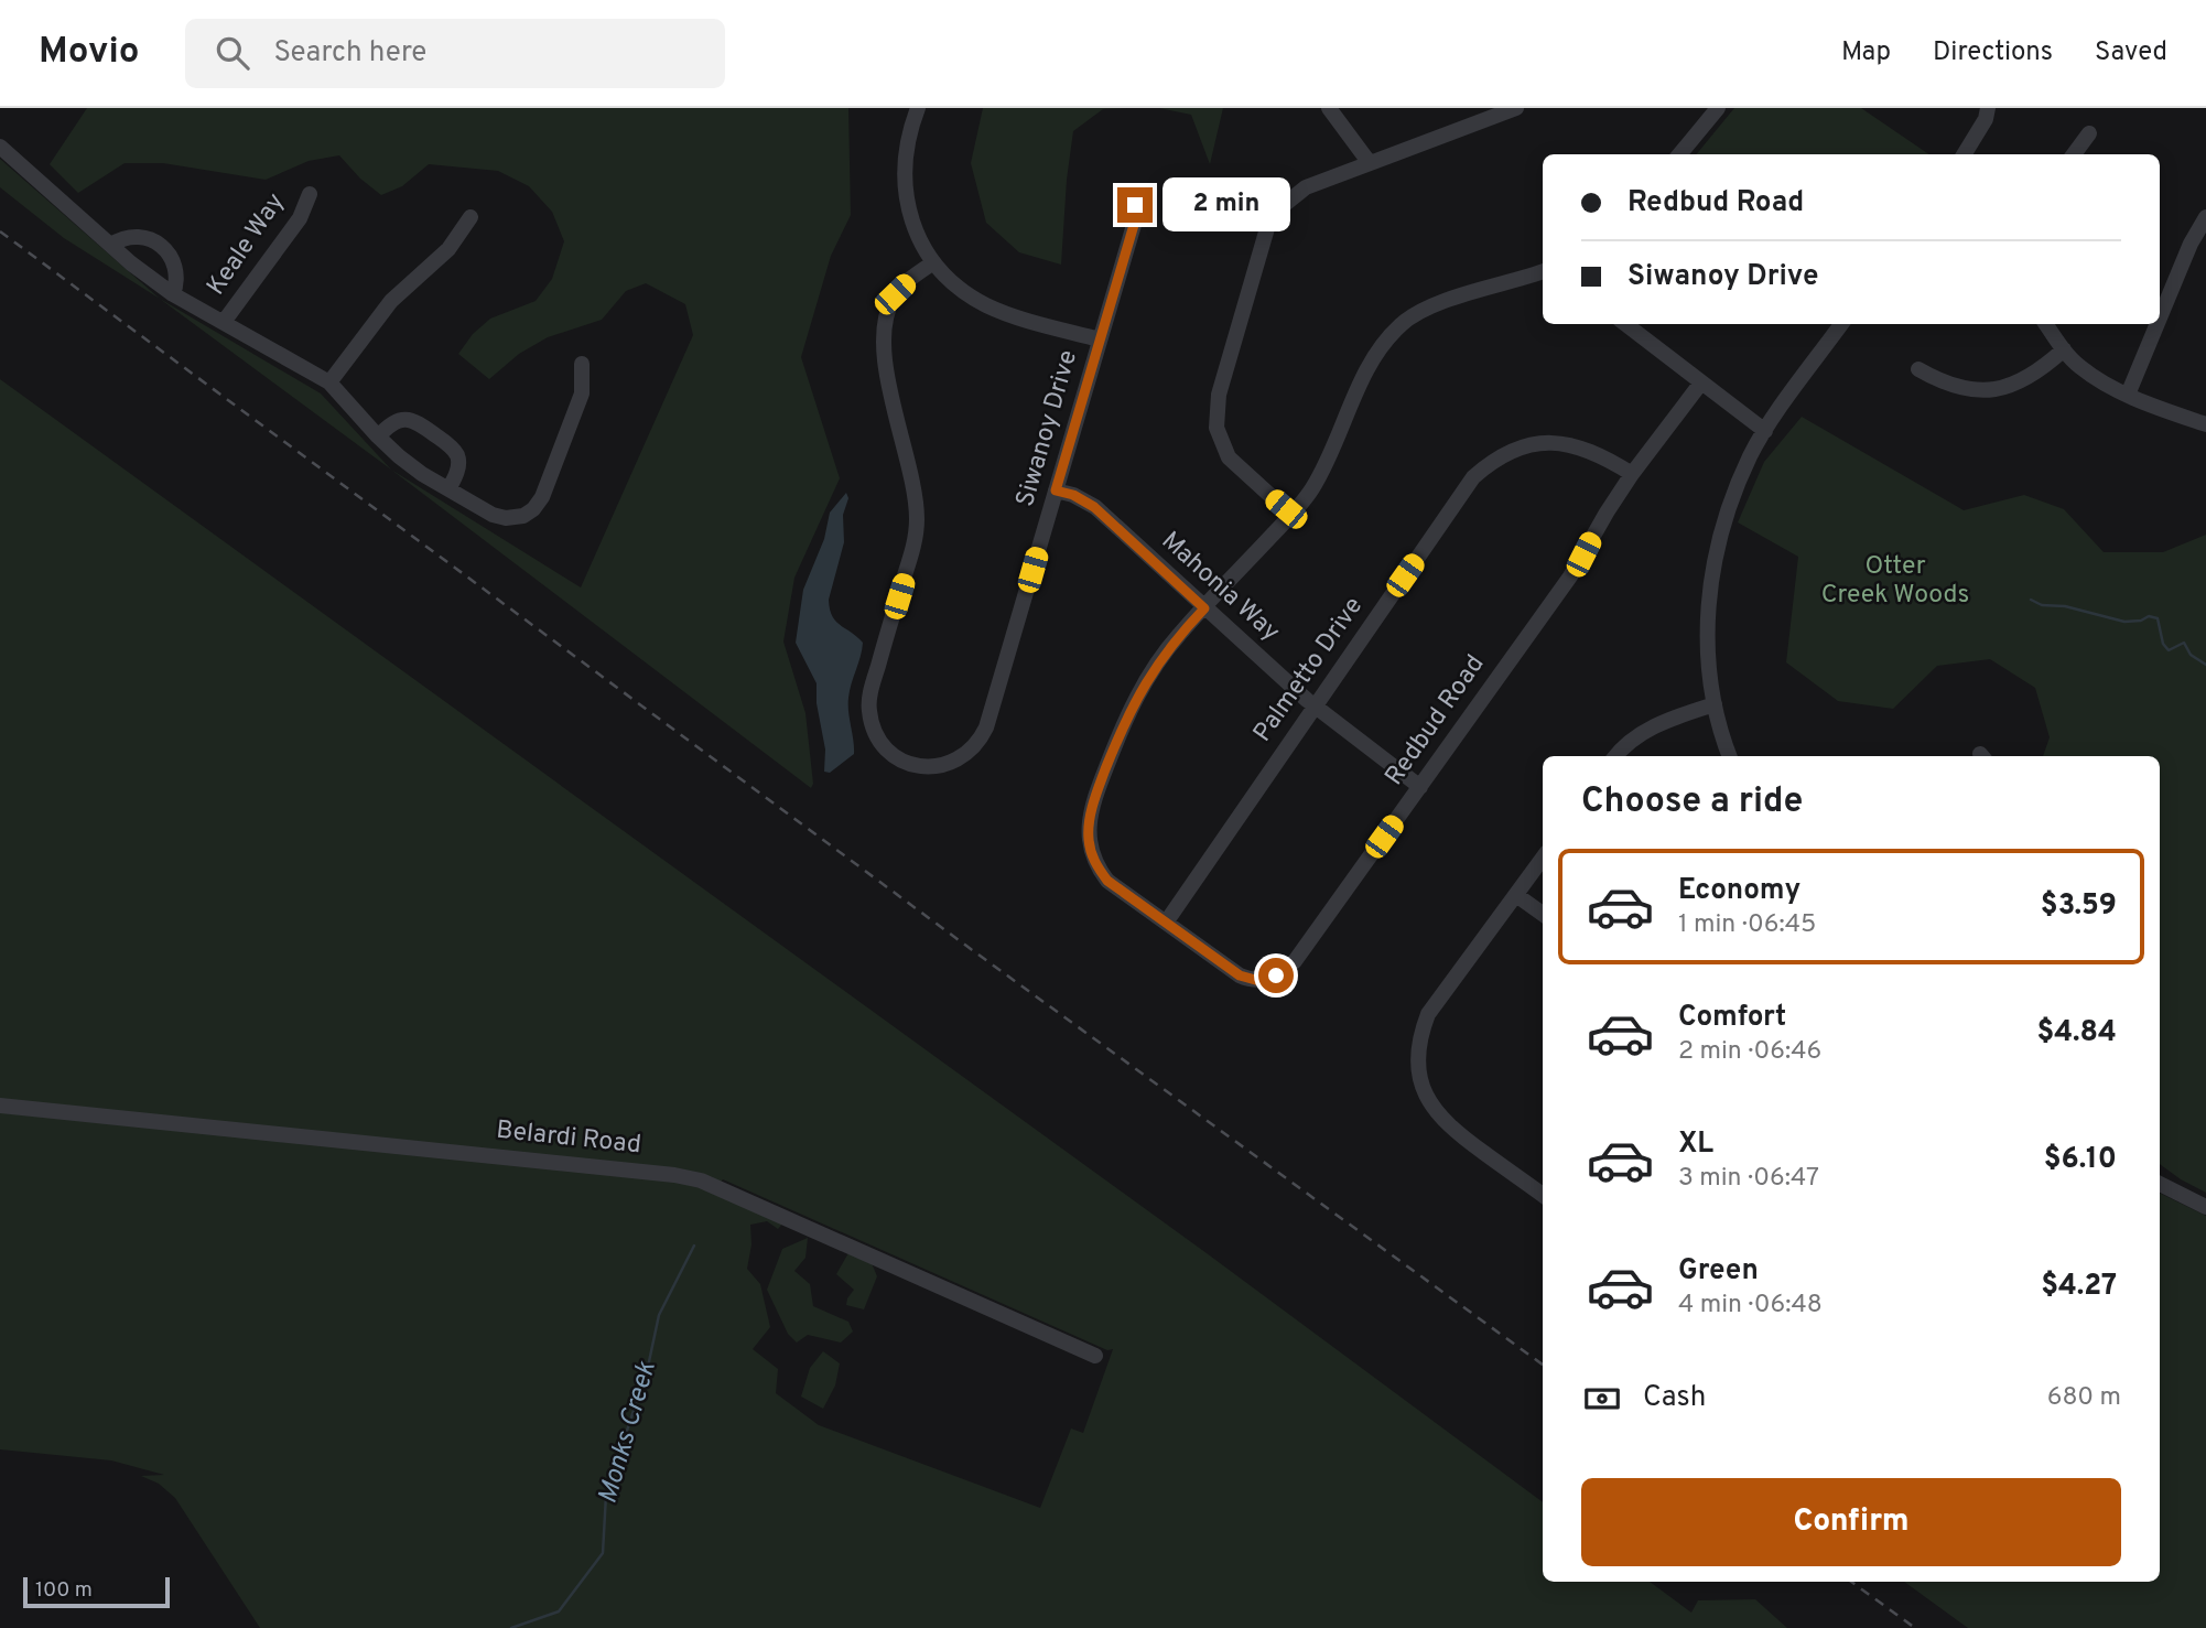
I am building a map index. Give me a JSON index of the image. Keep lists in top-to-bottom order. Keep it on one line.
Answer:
{"streets":{"street":["Keale Way","Siwanoy Drive","Mahonia Way","Palmetto Drive","Redbud Road","Belardi Road"]},"crossings":[["Siwanoy Drive","Mahonia Way"],["Mahonia Way","Palmetto Drive"],["Mahonia Way","Redbud Road"],["Palmetto Drive","Redbud Road"]],"water":["Monks Creek"],"parks":["Otter Creek Woods"],"scale_bar":"100 m","page":{"header":"Movio","search":"Search here","nav":["Map","Directions","Saved"],"banner":["Redbud Road","Siwanoy Drive"],"bubble":"2 min","heading":"Choose a ride","list":[{"name":"Economy","note":"1 min · 06:45","value":"$3.59"},{"name":"Comfort","note":"2 min · 06:46","value":"$4.84"},{"name":"XL","note":"3 min · 06:47","value":"$6.10"},{"name":"Green","note":"4 min · 06:48","value":"$4.27"}],"pay":["Cash","680 m"],"buttons":"Confirm","scale":"100 m"}}
